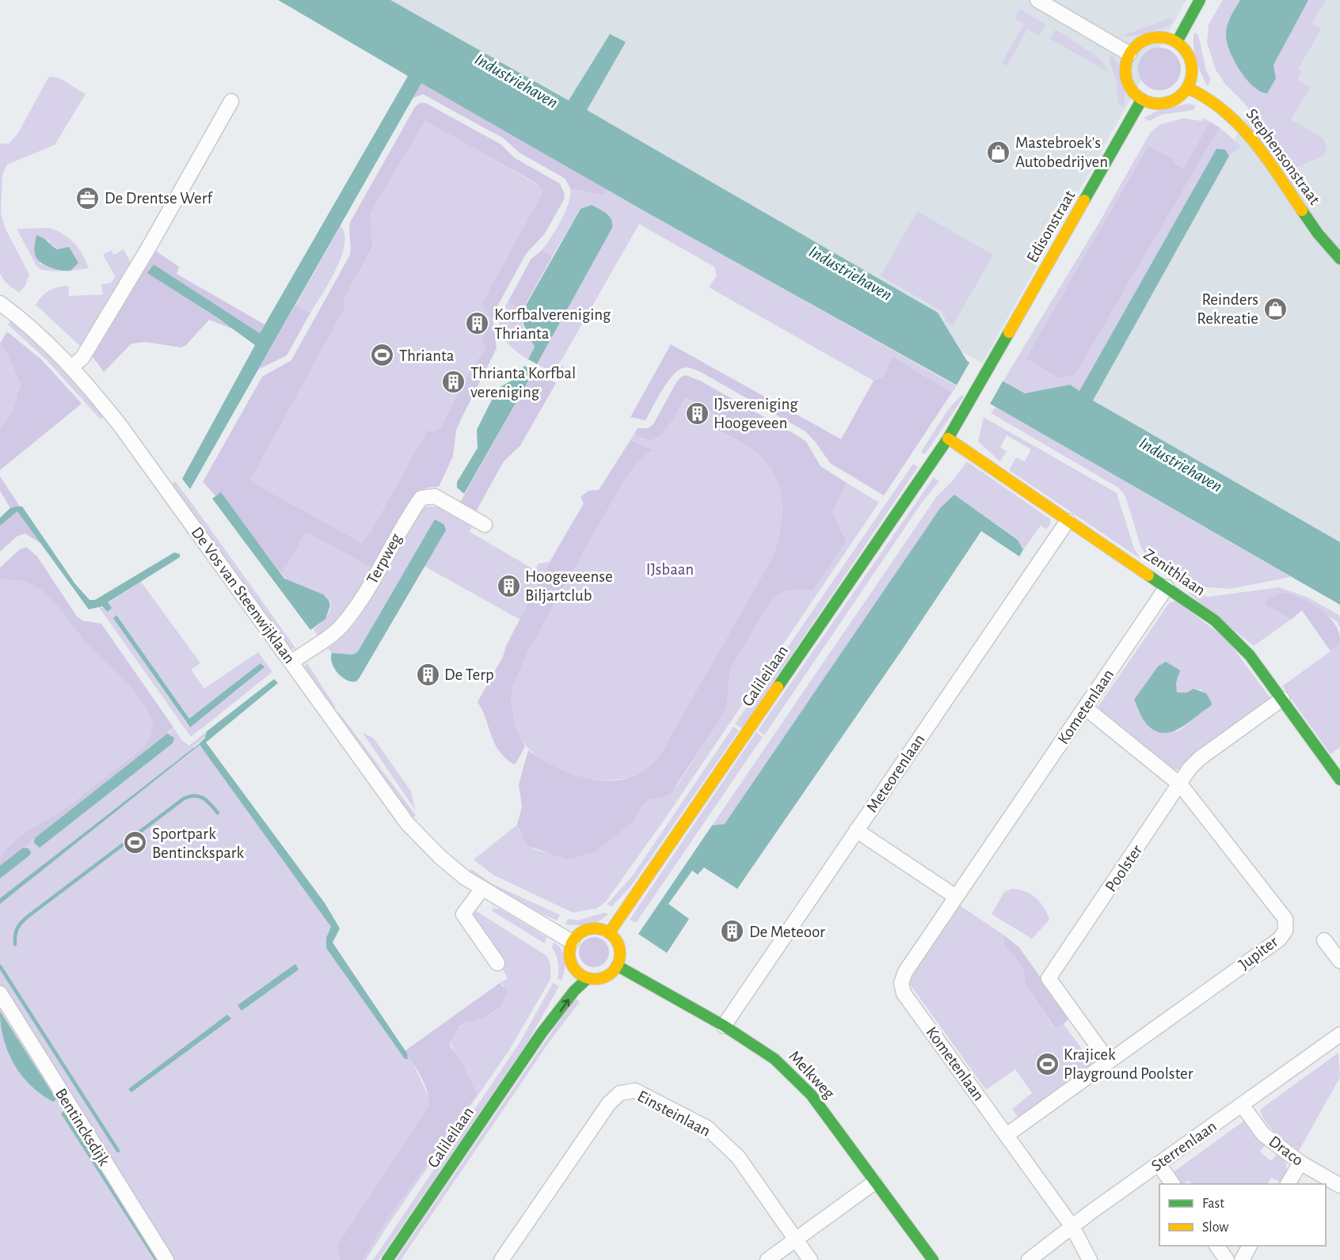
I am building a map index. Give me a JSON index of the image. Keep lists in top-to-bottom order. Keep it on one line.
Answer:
{"streets":{"main road":["Stephensonstraat","Edisonstraat","Zenithlaan","Galileilaan","Melkweg"],"street":["Terpweg","De Vos van Steenwijklaan","Kometenlaan","Meteorenlaan","Poolster","Jupiter","Einsteinlaan","Bentincksdijk","Sterrenlaan","Draco"]},"crossings":[["Stephensonstraat","Edisonstraat"],["Edisonstraat","Zenithlaan"],["Edisonstraat","Galileilaan"],["Terpweg","De Vos van Steenwijklaan"],["Zenithlaan","Galileilaan"],["Zenithlaan","Kometenlaan"],["Zenithlaan","Meteorenlaan"],["Zenithlaan","Poolster"],["De Vos van Steenwijklaan","Galileilaan"],["De Vos van Steenwijklaan","Melkweg"],["Galileilaan","Melkweg"],["Kometenlaan","Jupiter"],["Kometenlaan","Sterrenlaan"],["Meteorenlaan","Melkweg"],["Poolster","Jupiter"],["Sterrenlaan","Draco"]],"water":["Industriehaven"],"parks":["IJsbaan"],"places":{"shop":["Mastebroek's Autobedrijven","Reinders Rekreatie"],"office":["De Drentse Werf"],"building":["Korfbalvereniging Thrianta","Thrianta Korfbal vereniging","IJsvereniging Hoogeveen","Hoogeveense Biljartclub","De Terp","De Meteoor"],"sports":["Thrianta","Sportpark Bentinckspark","Krajicek Playground Poolster"]},"legend":["Fast","Slow"]}
